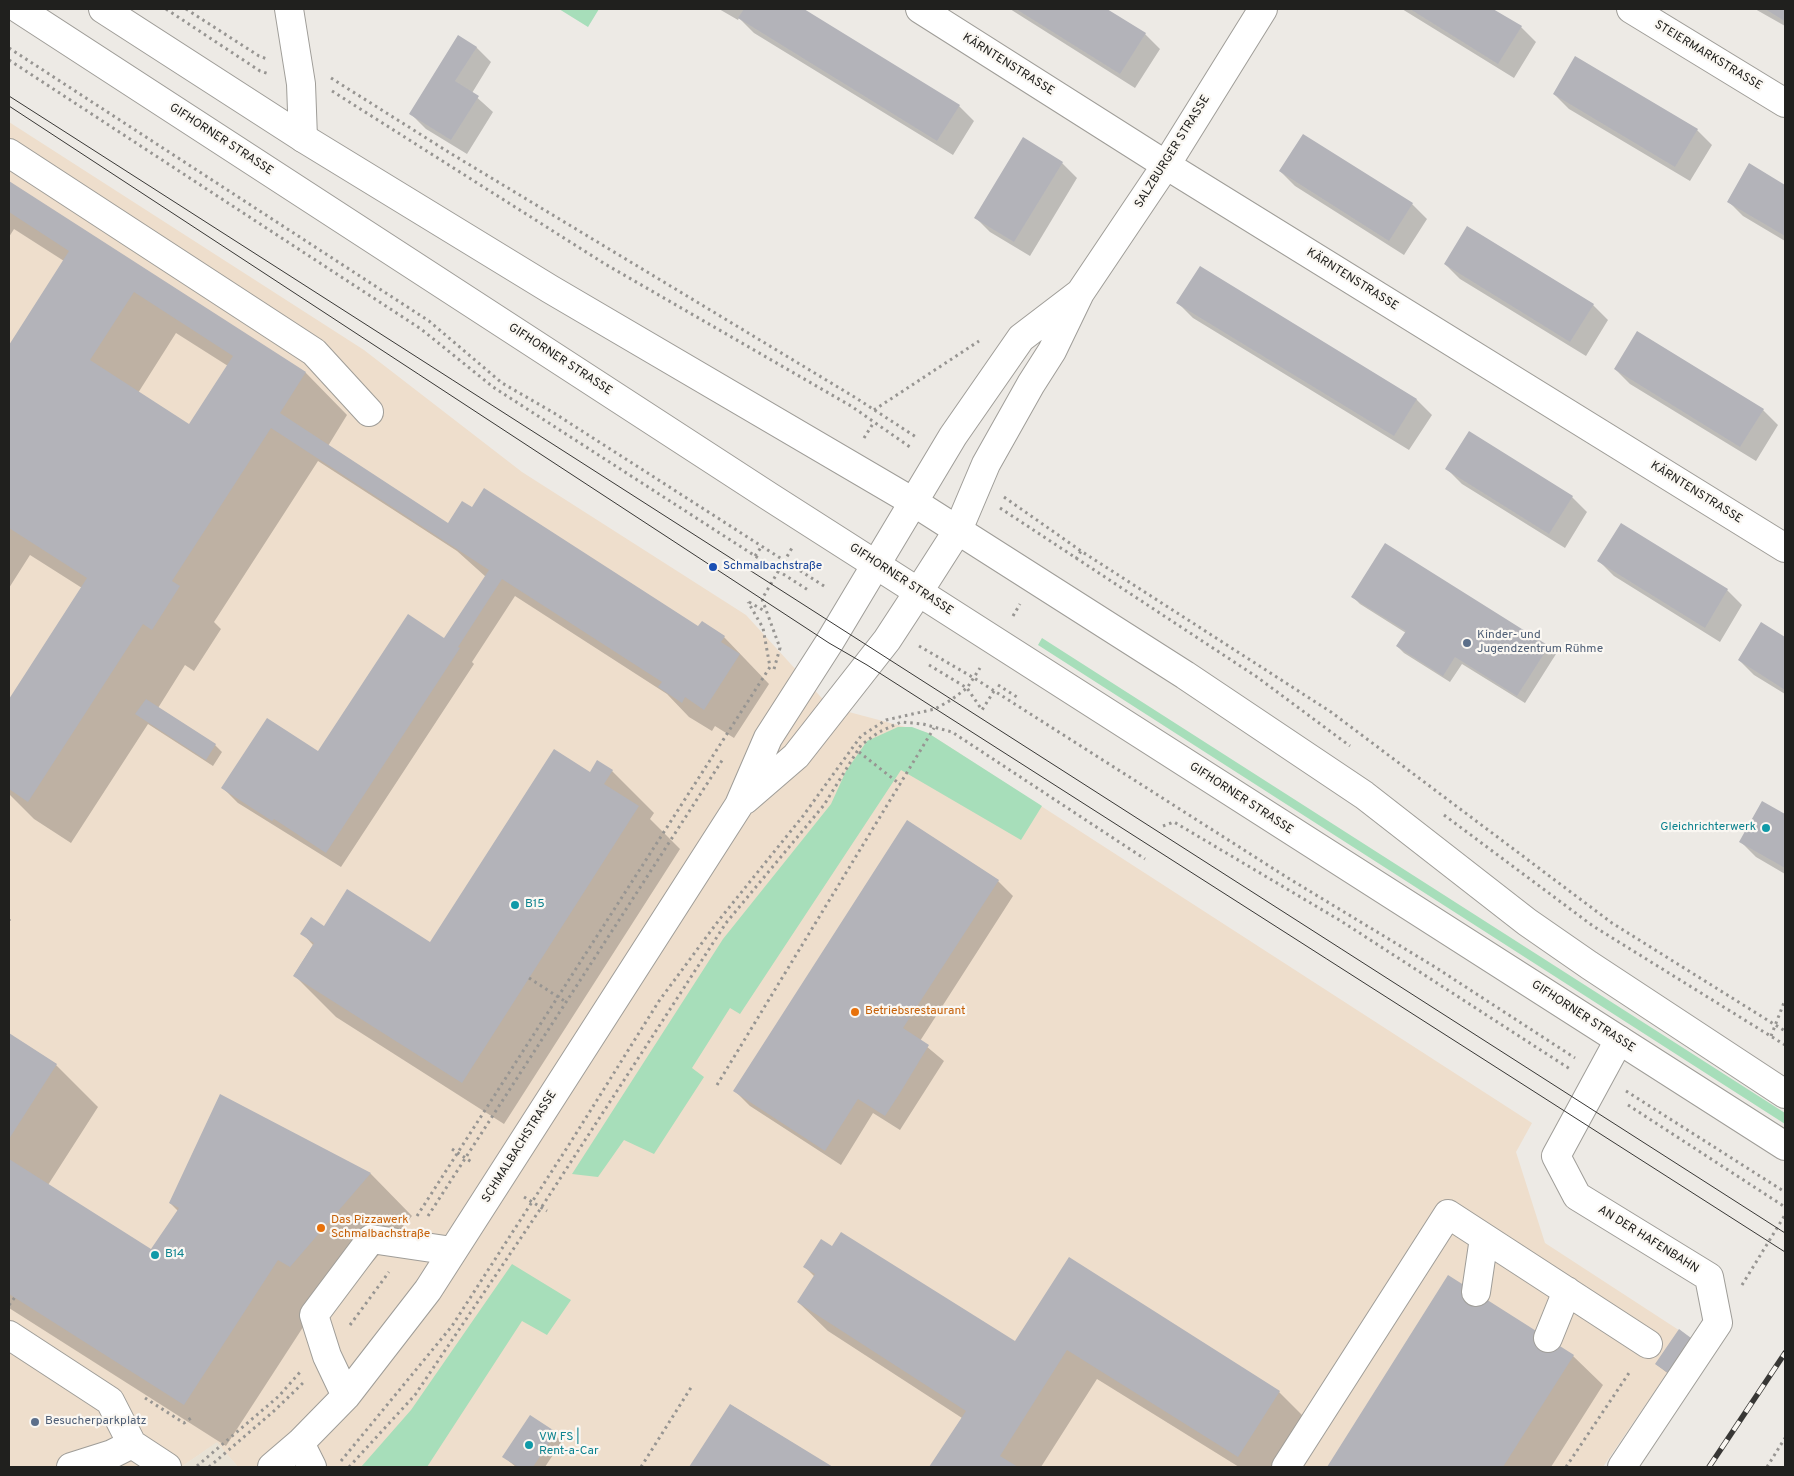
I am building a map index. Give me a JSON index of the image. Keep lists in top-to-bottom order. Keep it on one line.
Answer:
{"streets":{"main road":["STEIERMARKSTRASSE","KÄRNTENSTRASSE","GIFHORNER STRASSE","SALZBURGER STRASSE","SCHMALBACHSTRASSE","AN DER HAFENBAHN"]},"crossings":[["KÄRNTENSTRASSE","SALZBURGER STRASSE"],["GIFHORNER STRASSE","SCHMALBACHSTRASSE"],["GIFHORNER STRASSE","AN DER HAFENBAHN"],["SALZBURGER STRASSE","SCHMALBACHSTRASSE"]],"places":["Schmalbachstraße","Kinder- und Jugendzentrum Rühme","Gleichrichterwerk","B15","Betriebsrestaurant","Das Pizzawerk Schmalbachstraße","B14","Besucherparkplatz","VW FS | Rent-a-Car"]}
